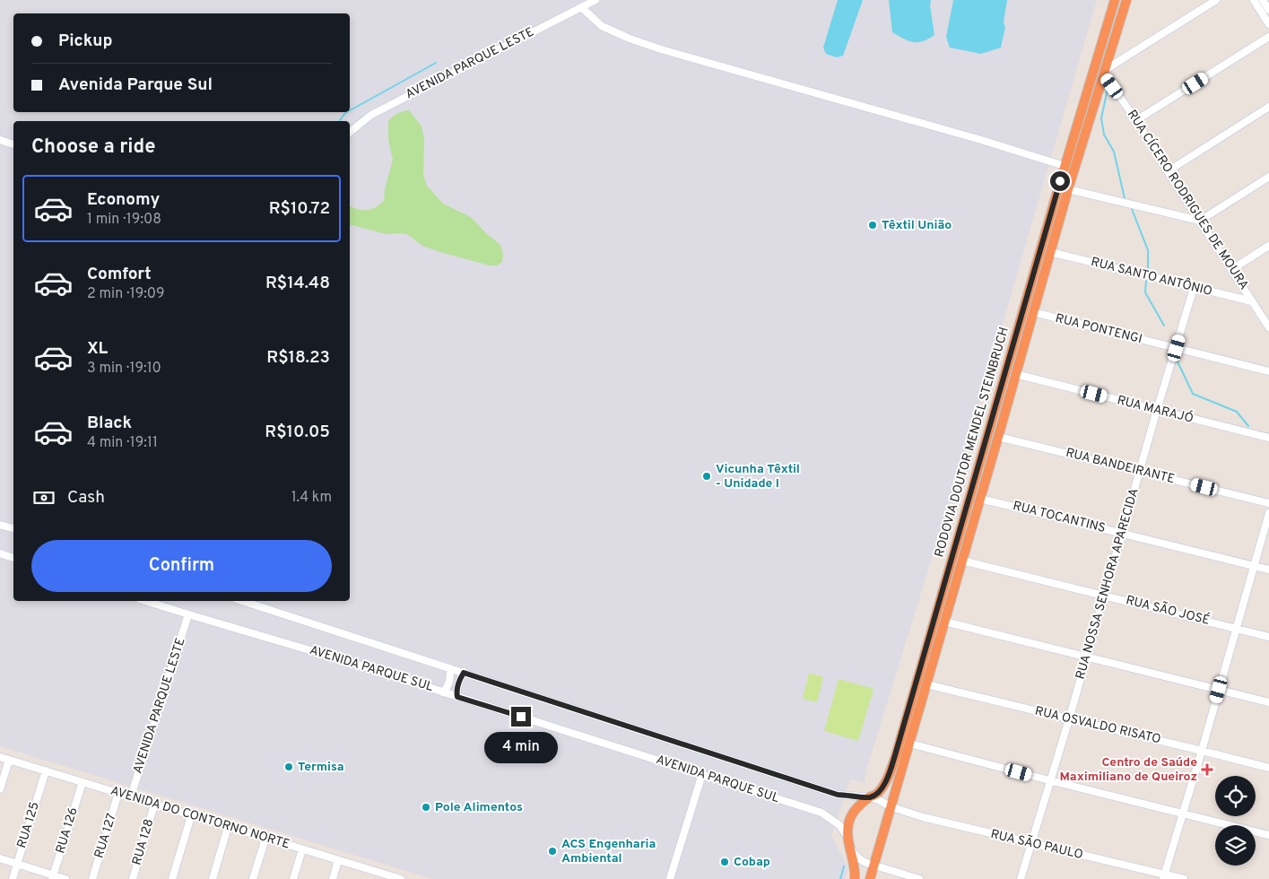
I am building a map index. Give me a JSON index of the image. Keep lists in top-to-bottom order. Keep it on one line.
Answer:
{"streets":{"highway":["RODOVIA DOUTOR MENDEL STEINBRUCH"],"street":["AVENIDA PARQUE LESTE","RUA CÍCERO RODRIGUES DE MOURA","RUA SANTO ANTÔNIO","RUA PONTENGI","RUA MARAJÓ","RUA BANDEIRANTE","RUA TOCANTINS","RUA NOSSA SENHORA APARECIDA","RUA SÃO JOSÉ","AVENIDA PARQUE SUL","RUA OSVALDO RISATO","AVENIDA DO CONTORNO NORTE","RUA 125","RUA 126","RUA 127","RUA 128","RUA SÃO PAULO"]},"crossings":[["AVENIDA PARQUE LESTE","AVENIDA PARQUE SUL"],["AVENIDA PARQUE LESTE","AVENIDA DO CONTORNO NORTE"],["RUA CÍCERO RODRIGUES DE MOURA","RUA SANTO ANTÔNIO"],["RUA CÍCERO RODRIGUES DE MOURA","RODOVIA DOUTOR MENDEL STEINBRUCH"],["RUA SANTO ANTÔNIO","RODOVIA DOUTOR MENDEL STEINBRUCH"],["RUA SANTO ANTÔNIO","RUA NOSSA SENHORA APARECIDA"],["RUA PONTENGI","RODOVIA DOUTOR MENDEL STEINBRUCH"],["RUA PONTENGI","RUA NOSSA SENHORA APARECIDA"],["RUA MARAJÓ","RODOVIA DOUTOR MENDEL STEINBRUCH"],["RUA MARAJÓ","RUA NOSSA SENHORA APARECIDA"],["RODOVIA DOUTOR MENDEL STEINBRUCH","RUA BANDEIRANTE"],["RODOVIA DOUTOR MENDEL STEINBRUCH","RUA TOCANTINS"],["RODOVIA DOUTOR MENDEL STEINBRUCH","RUA SÃO JOSÉ"],["RODOVIA DOUTOR MENDEL STEINBRUCH","AVENIDA PARQUE SUL"],["RODOVIA DOUTOR MENDEL STEINBRUCH","RUA OSVALDO RISATO"],["RODOVIA DOUTOR MENDEL STEINBRUCH","RUA SÃO PAULO"],["RUA BANDEIRANTE","RUA NOSSA SENHORA APARECIDA"],["RUA TOCANTINS","RUA NOSSA SENHORA APARECIDA"],["RUA NOSSA SENHORA APARECIDA","RUA SÃO JOSÉ"],["RUA NOSSA SENHORA APARECIDA","RUA OSVALDO RISATO"],["RUA NOSSA SENHORA APARECIDA","RUA SÃO PAULO"],["AVENIDA PARQUE SUL","RUA SÃO PAULO"],["AVENIDA DO CONTORNO NORTE","RUA 125"],["AVENIDA DO CONTORNO NORTE","RUA 126"],["AVENIDA DO CONTORNO NORTE","RUA 127"],["AVENIDA DO CONTORNO NORTE","RUA 128"]],"places":{"other":["Têxtil União","Vicunha Têxtil - Unidade I","Termisa","Pole Alimentos","ACS Engenharia Ambiental","Cobap"],"health":["Centro de Saúde Maximiliano de Queiroz"]},"page":{"banner":["Pickup","Avenida Parque Sul"],"heading":"Choose a ride","list":[{"name":"Economy","note":"1 min · 19:08","value":"R$10.72"},{"name":"Comfort","note":"2 min · 19:09","value":"R$14.48"},{"name":"XL","note":"3 min · 19:10","value":"R$18.23"},{"name":"Black","note":"4 min · 19:11","value":"R$10.05"}],"pay":["Cash","1.4 km"],"buttons":"Confirm","bubble":"4 min"}}
